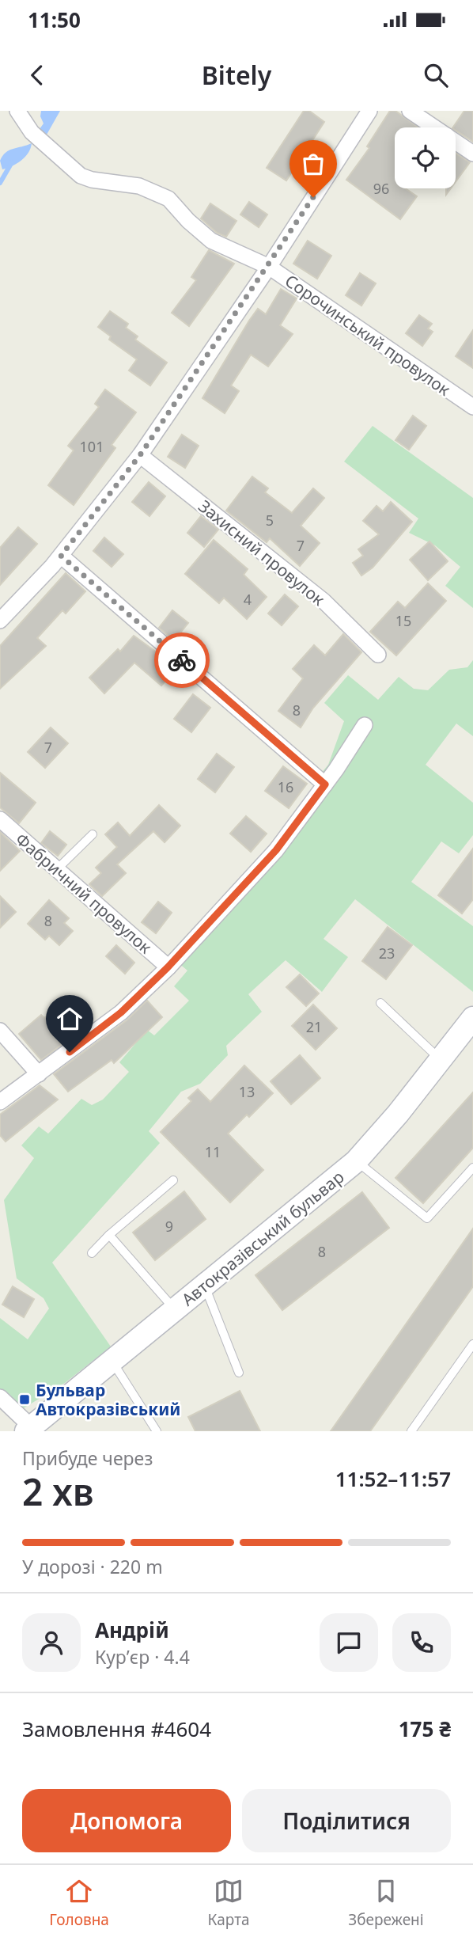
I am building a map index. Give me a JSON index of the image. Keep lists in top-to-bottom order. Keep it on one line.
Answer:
{"streets":{"street":["Сорочинський провулок","Захисний провулок","Фабричний провулок","Автокразівський бульвар"]},"places":{"transit":["Бульвар Автокразівський"]},"house_numbers":["96","101","5","7","4","15","8","7","16","8","23","21","13","11","9","8"],"page":{"status":"11:50","header":"Bitely","heading":["2 хв","Прибуде через","11:52–11:57"],"panel":["Андрій","Кур’єр · 4.4","Замовлення #4604","175 ₴"],"bar":"У дорозі · 220 m","buttons":["Допомога","Поділитися"],"tabs":["Головна","Карта","Збережені"]}}
